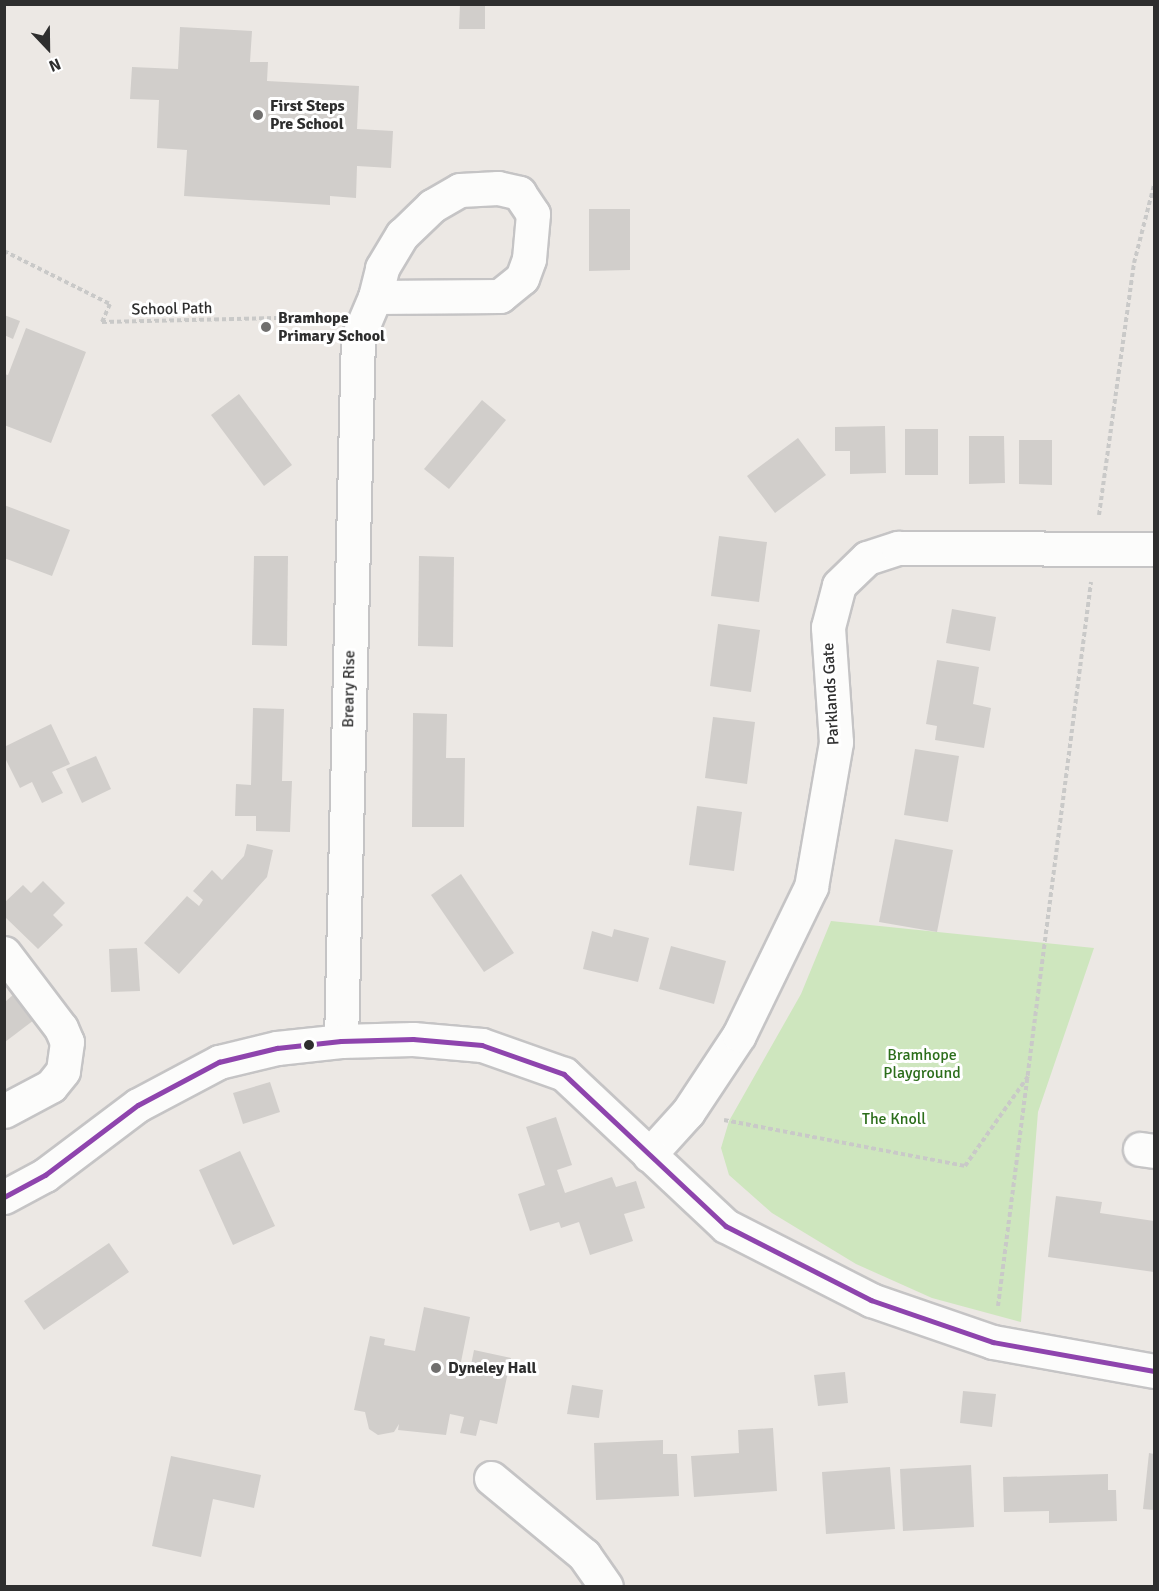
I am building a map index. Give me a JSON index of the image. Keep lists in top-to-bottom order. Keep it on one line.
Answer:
{"streets":{"street":["Breary Rise","Parklands Gate"],"path":["School Path"]},"crossings":[["School Path","Breary Rise"]],"parks":["Bramhope Playground","The Knoll"],"places":["First Steps Pre School","Bramhope Primary School","Dyneley Hall"],"north":"bottom"}
